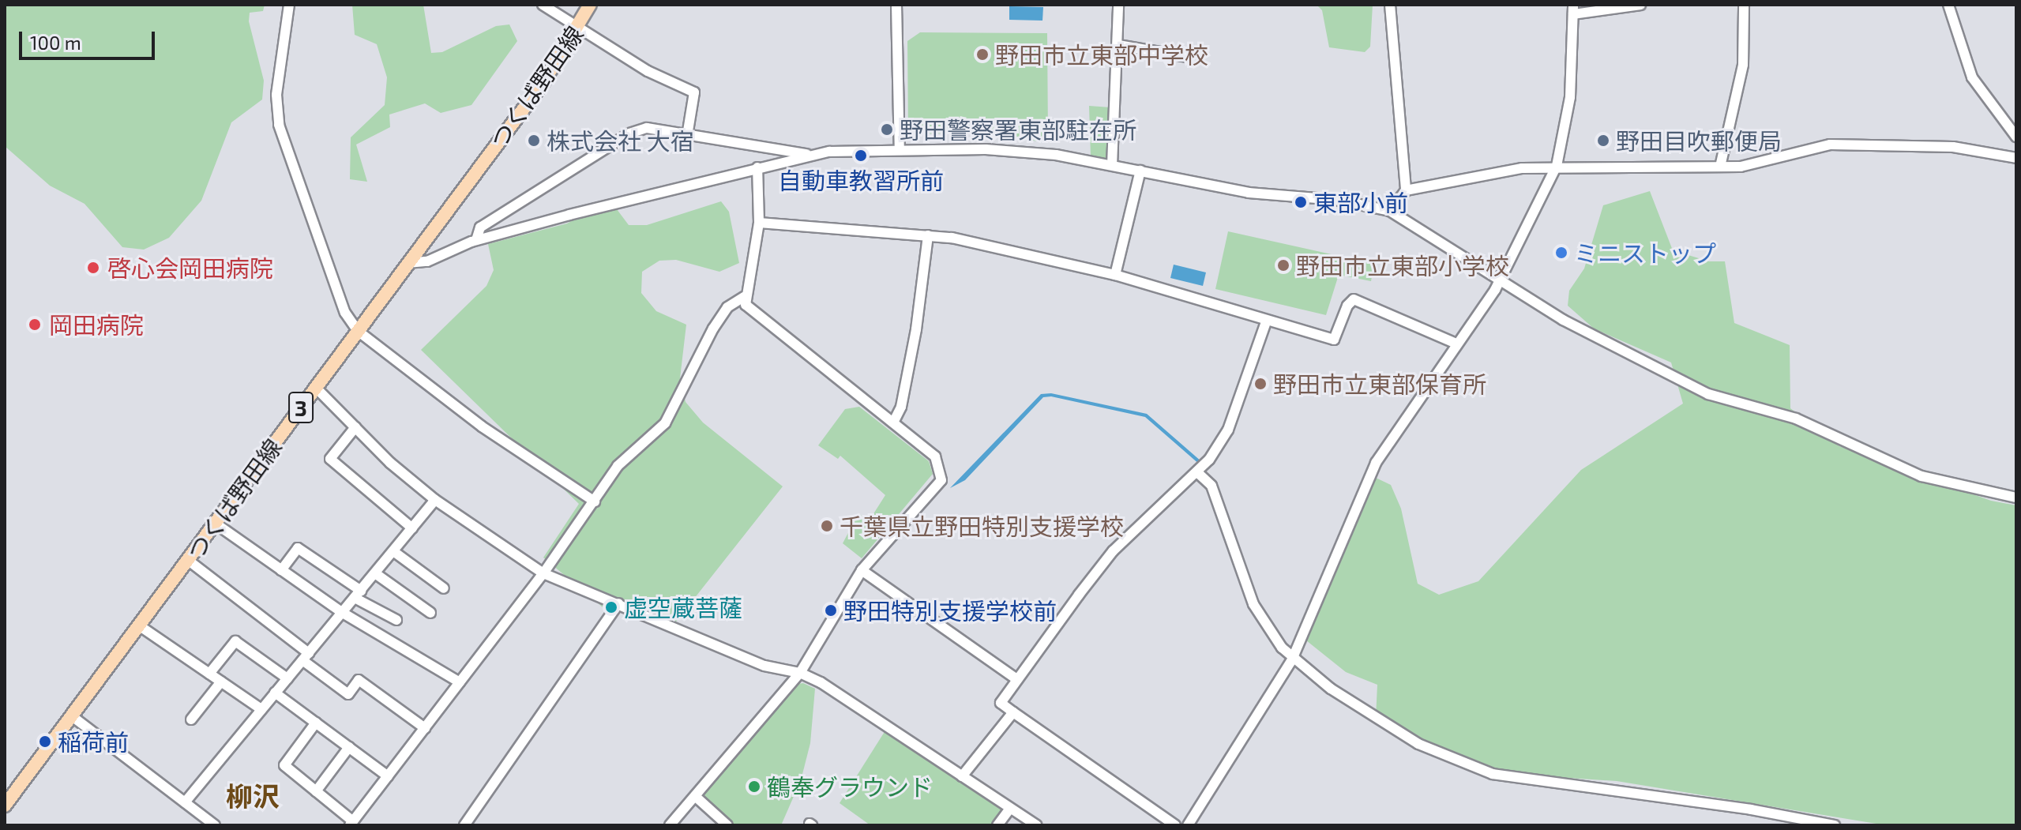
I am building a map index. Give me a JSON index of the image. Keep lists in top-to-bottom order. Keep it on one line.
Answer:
{"streets":{"main road":["つくば野田線","3"]},"districts":["柳沢"],"places":["野田市立東部中学校","野田警察署東部駐在所","株式会社 大宿","野田目吹郵便局","自動車教習所前","東部小前","ミニストップ","野田市立東部小学校","啓心会岡田病院","岡田病院","野田市立東部保育所","千葉県立野田特別支援学校","虚空蔵菩薩","野田特別支援学校前","稲荷前","鶴奉グラウンド"],"scale_bar":"100 m"}
